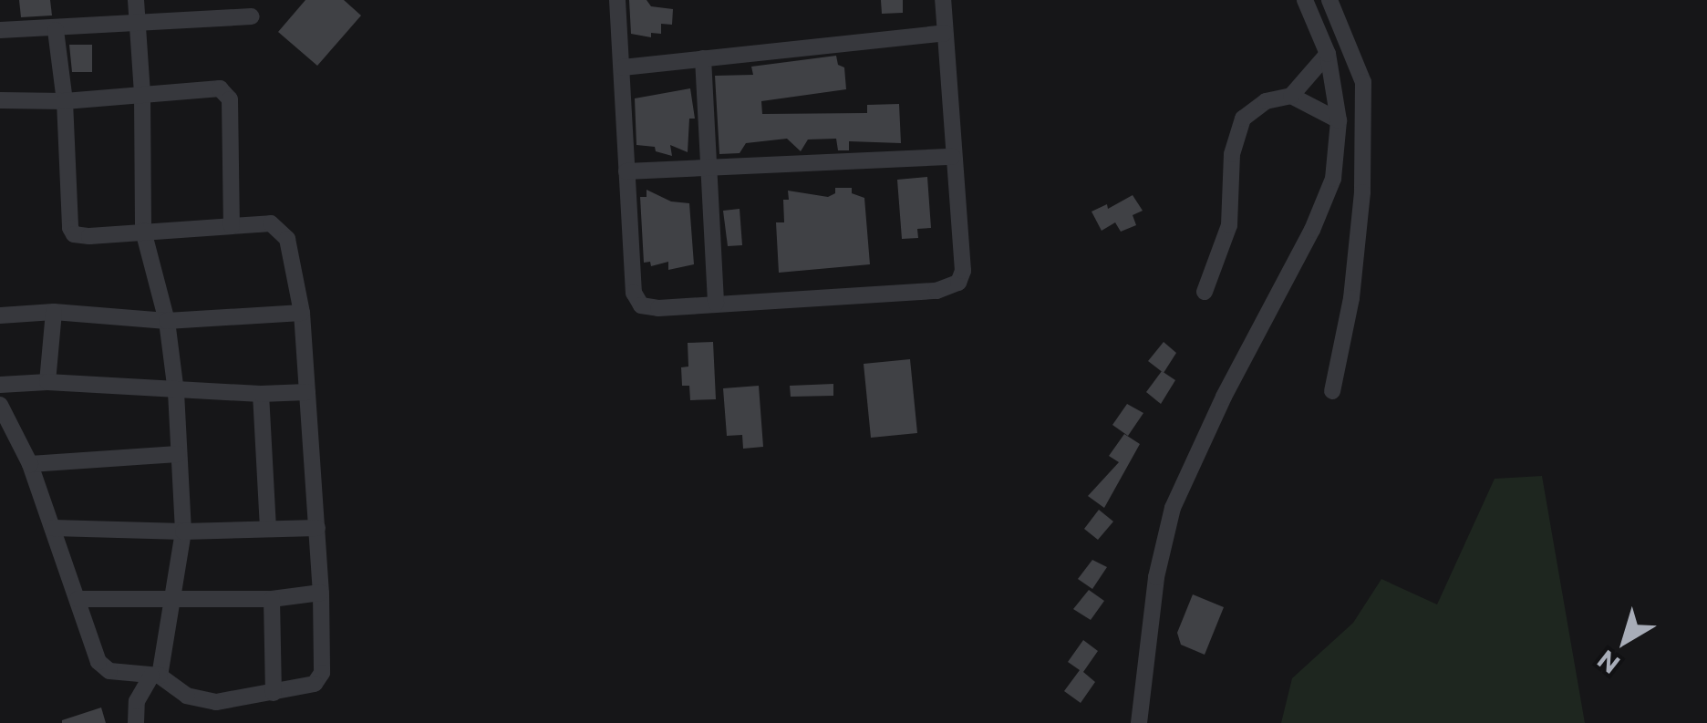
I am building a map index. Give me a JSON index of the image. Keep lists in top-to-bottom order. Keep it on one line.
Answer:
{"north":"bottom left"}
